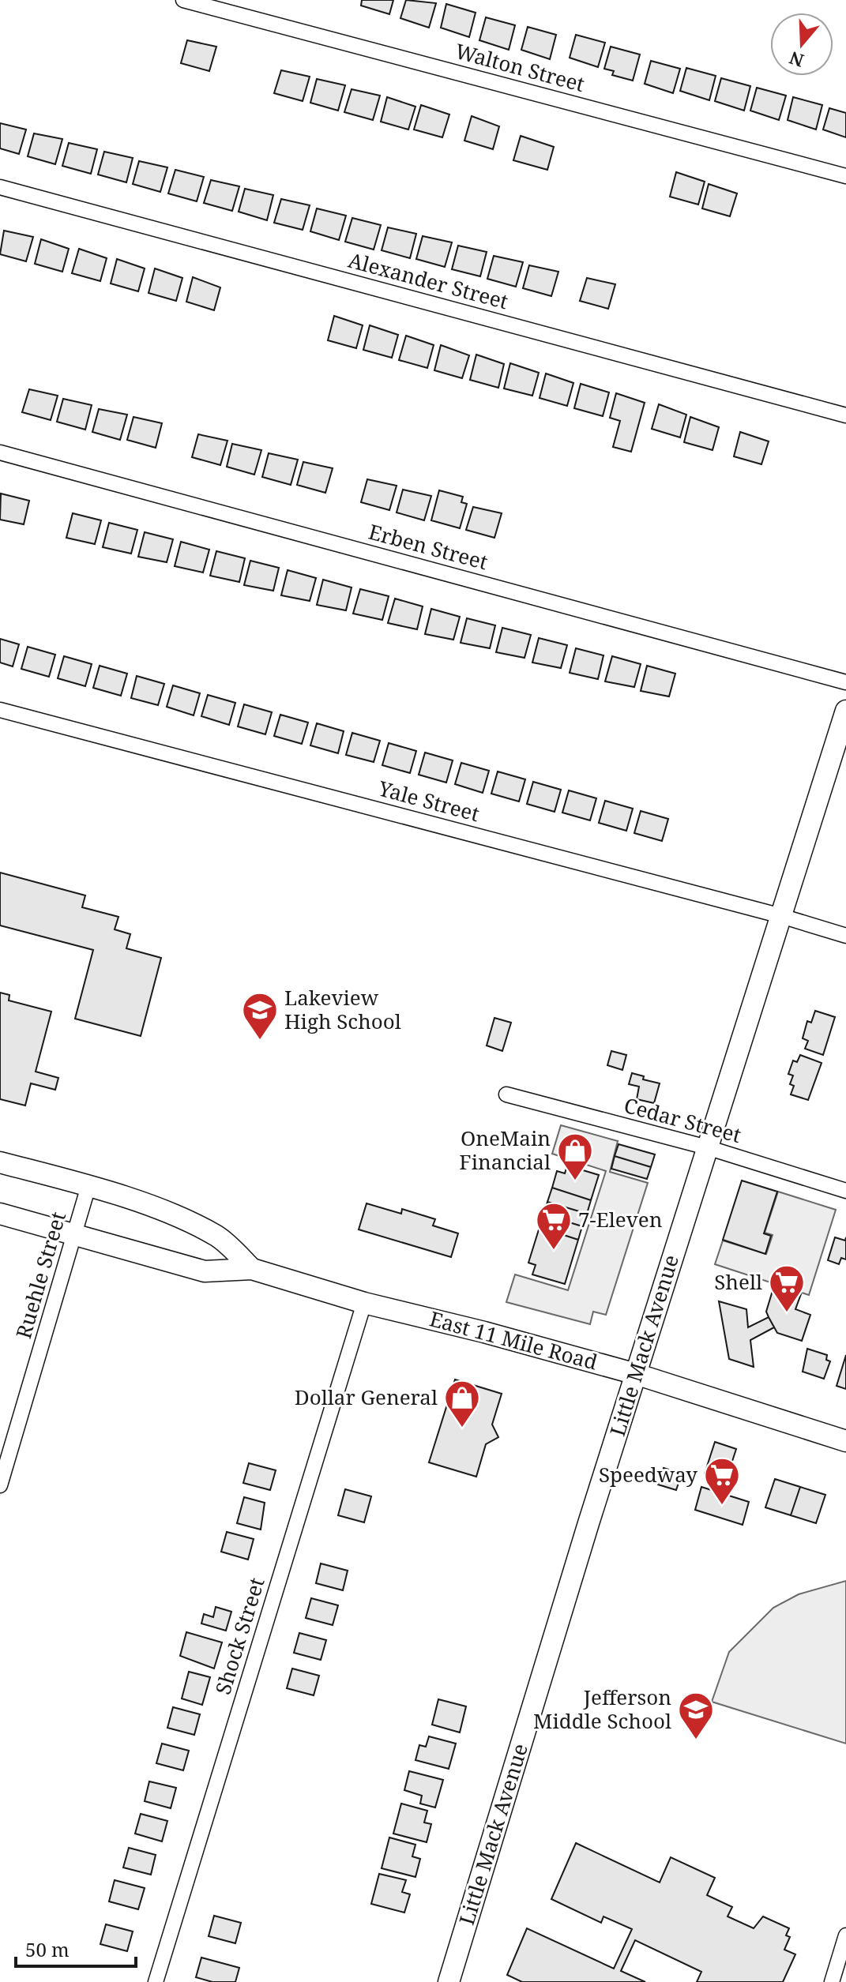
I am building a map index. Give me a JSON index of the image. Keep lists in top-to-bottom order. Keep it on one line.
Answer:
{"streets":{"main road":["East 11 Mile Road","Little Mack Avenue"],"street":["Walton Street","Alexander Street","Erben Street","Yale Street","Cedar Street","Ruehle Street","Shock Street"]},"crossings":[["Yale Street","Little Mack Avenue"],["Cedar Street","Little Mack Avenue"],["Ruehle Street","East 11 Mile Road"],["East 11 Mile Road","Little Mack Avenue"],["East 11 Mile Road","Shock Street"]],"places":{"school or university":["Lakeview High School","Jefferson Middle School"],"shop":["OneMain Financial","Dollar General"],"supermarket":["7-Eleven","Shell","Speedway"]},"scale_bar":"50 m","north":"bottom"}
